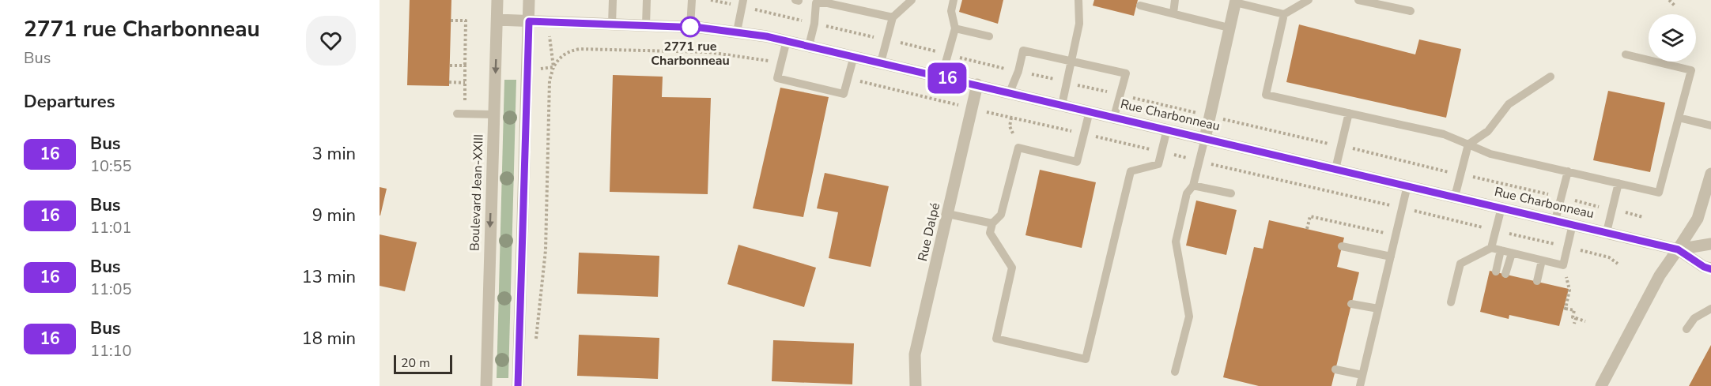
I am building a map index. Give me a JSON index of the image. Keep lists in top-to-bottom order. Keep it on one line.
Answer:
{"streets":{"street":["Rue Charbonneau","Boulevard Jean-XXIII","Rue Dalpé"]},"crossings":[["Rue Charbonneau","Boulevard Jean-XXIII"],["Rue Charbonneau","Rue Dalpé"]],"places":["2771 rue Charbonneau"],"lines":["bus line 16"],"scale_bar":"20 m","page":{"heading":[["2771 rue Charbonneau","Bus"],"Departures"],"on_map":"16","list":[{"mark":"16","name":"Bus","note":"10:55","value":"3 min"},{"mark":"16","name":"Bus","note":"11:01","value":"9 min"},{"mark":"16","name":"Bus","note":"11:05","value":"13 min"},{"mark":"16","name":"Bus","note":"11:10","value":"18 min"}],"scale":"20 m"}}
